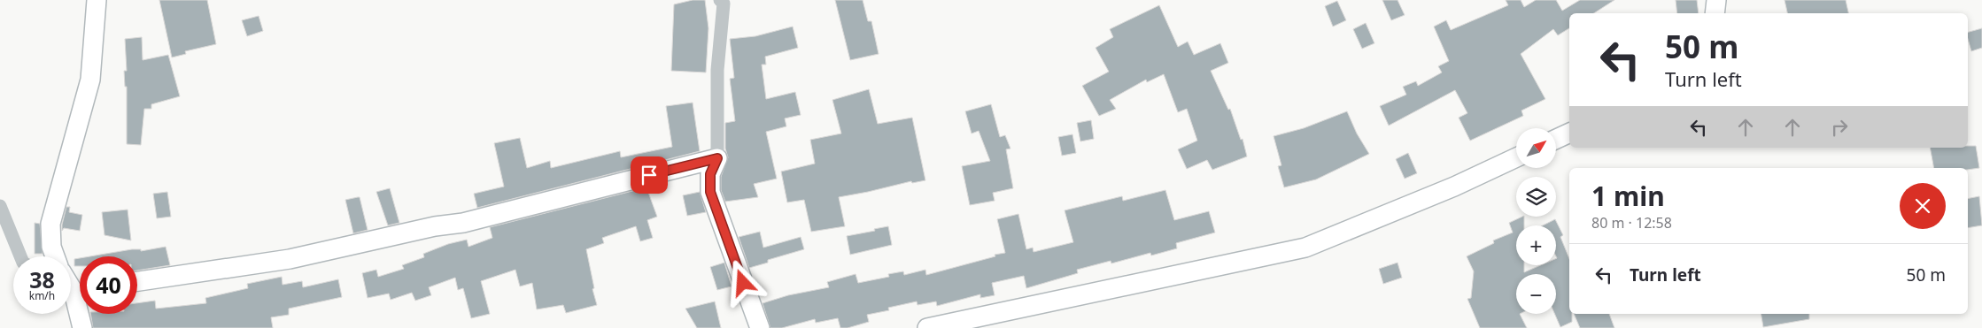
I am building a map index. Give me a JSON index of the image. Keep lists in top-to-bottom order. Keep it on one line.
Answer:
{"north":"top right","page":{"turn":["50 m","Turn left"],"map_buttons":["+","−"],"heading":["1 min","80 m · 12:58"],"list":[{"name":"Turn left","value":"50 m"}],"speed":"38 km/h","limit":"40"}}
